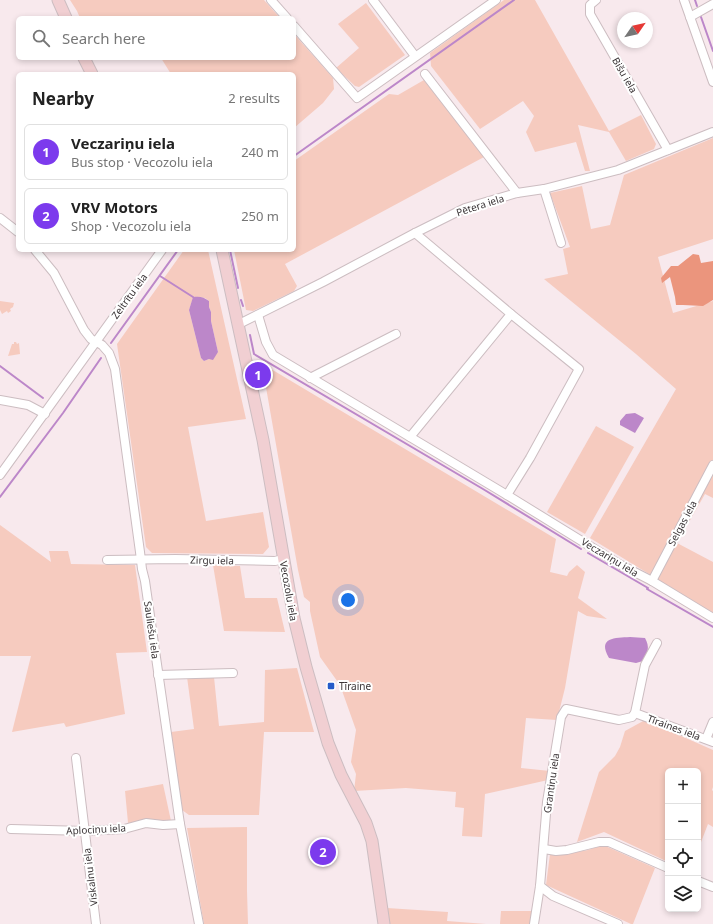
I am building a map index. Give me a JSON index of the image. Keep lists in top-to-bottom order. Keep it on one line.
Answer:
{"streets":{"street":["Bišu iela","Pētera iela","Zeltrītu iela","Selgas iela","Veczariņu iela","Zirgu iela","Vecozolu iela","Sauliešu iela","Tīraines iela","Grantiņu iela","Aplociņu iela","Viskalnu iela"]},"crossings":[["Bišu iela","Pētera iela"],["Pētera iela","Veczariņu iela"],["Pētera iela","Vecozolu iela"],["Zeltrītu iela","Sauliešu iela"],["Selgas iela","Veczariņu iela"],["Zirgu iela","Vecozolu iela"],["Zirgu iela","Sauliešu iela"],["Sauliešu iela","Aplociņu iela"],["Tīraines iela","Grantiņu iela"],["Aplociņu iela","Viskalnu iela"]],"places":{"transit":["Tīraine"]},"north":"top right","page":{"search":"Search here","heading":["Nearby","2 results"],"list":[{"mark":"1","name":"Veczariņu iela","note":"Bus stop · Vecozolu iela","value":"240 m"},{"mark":"2","name":"VRV Motors","note":"Shop · Vecozolu iela","value":"250 m"}],"pins":["1","2"],"map_buttons":["+","−"]}}
